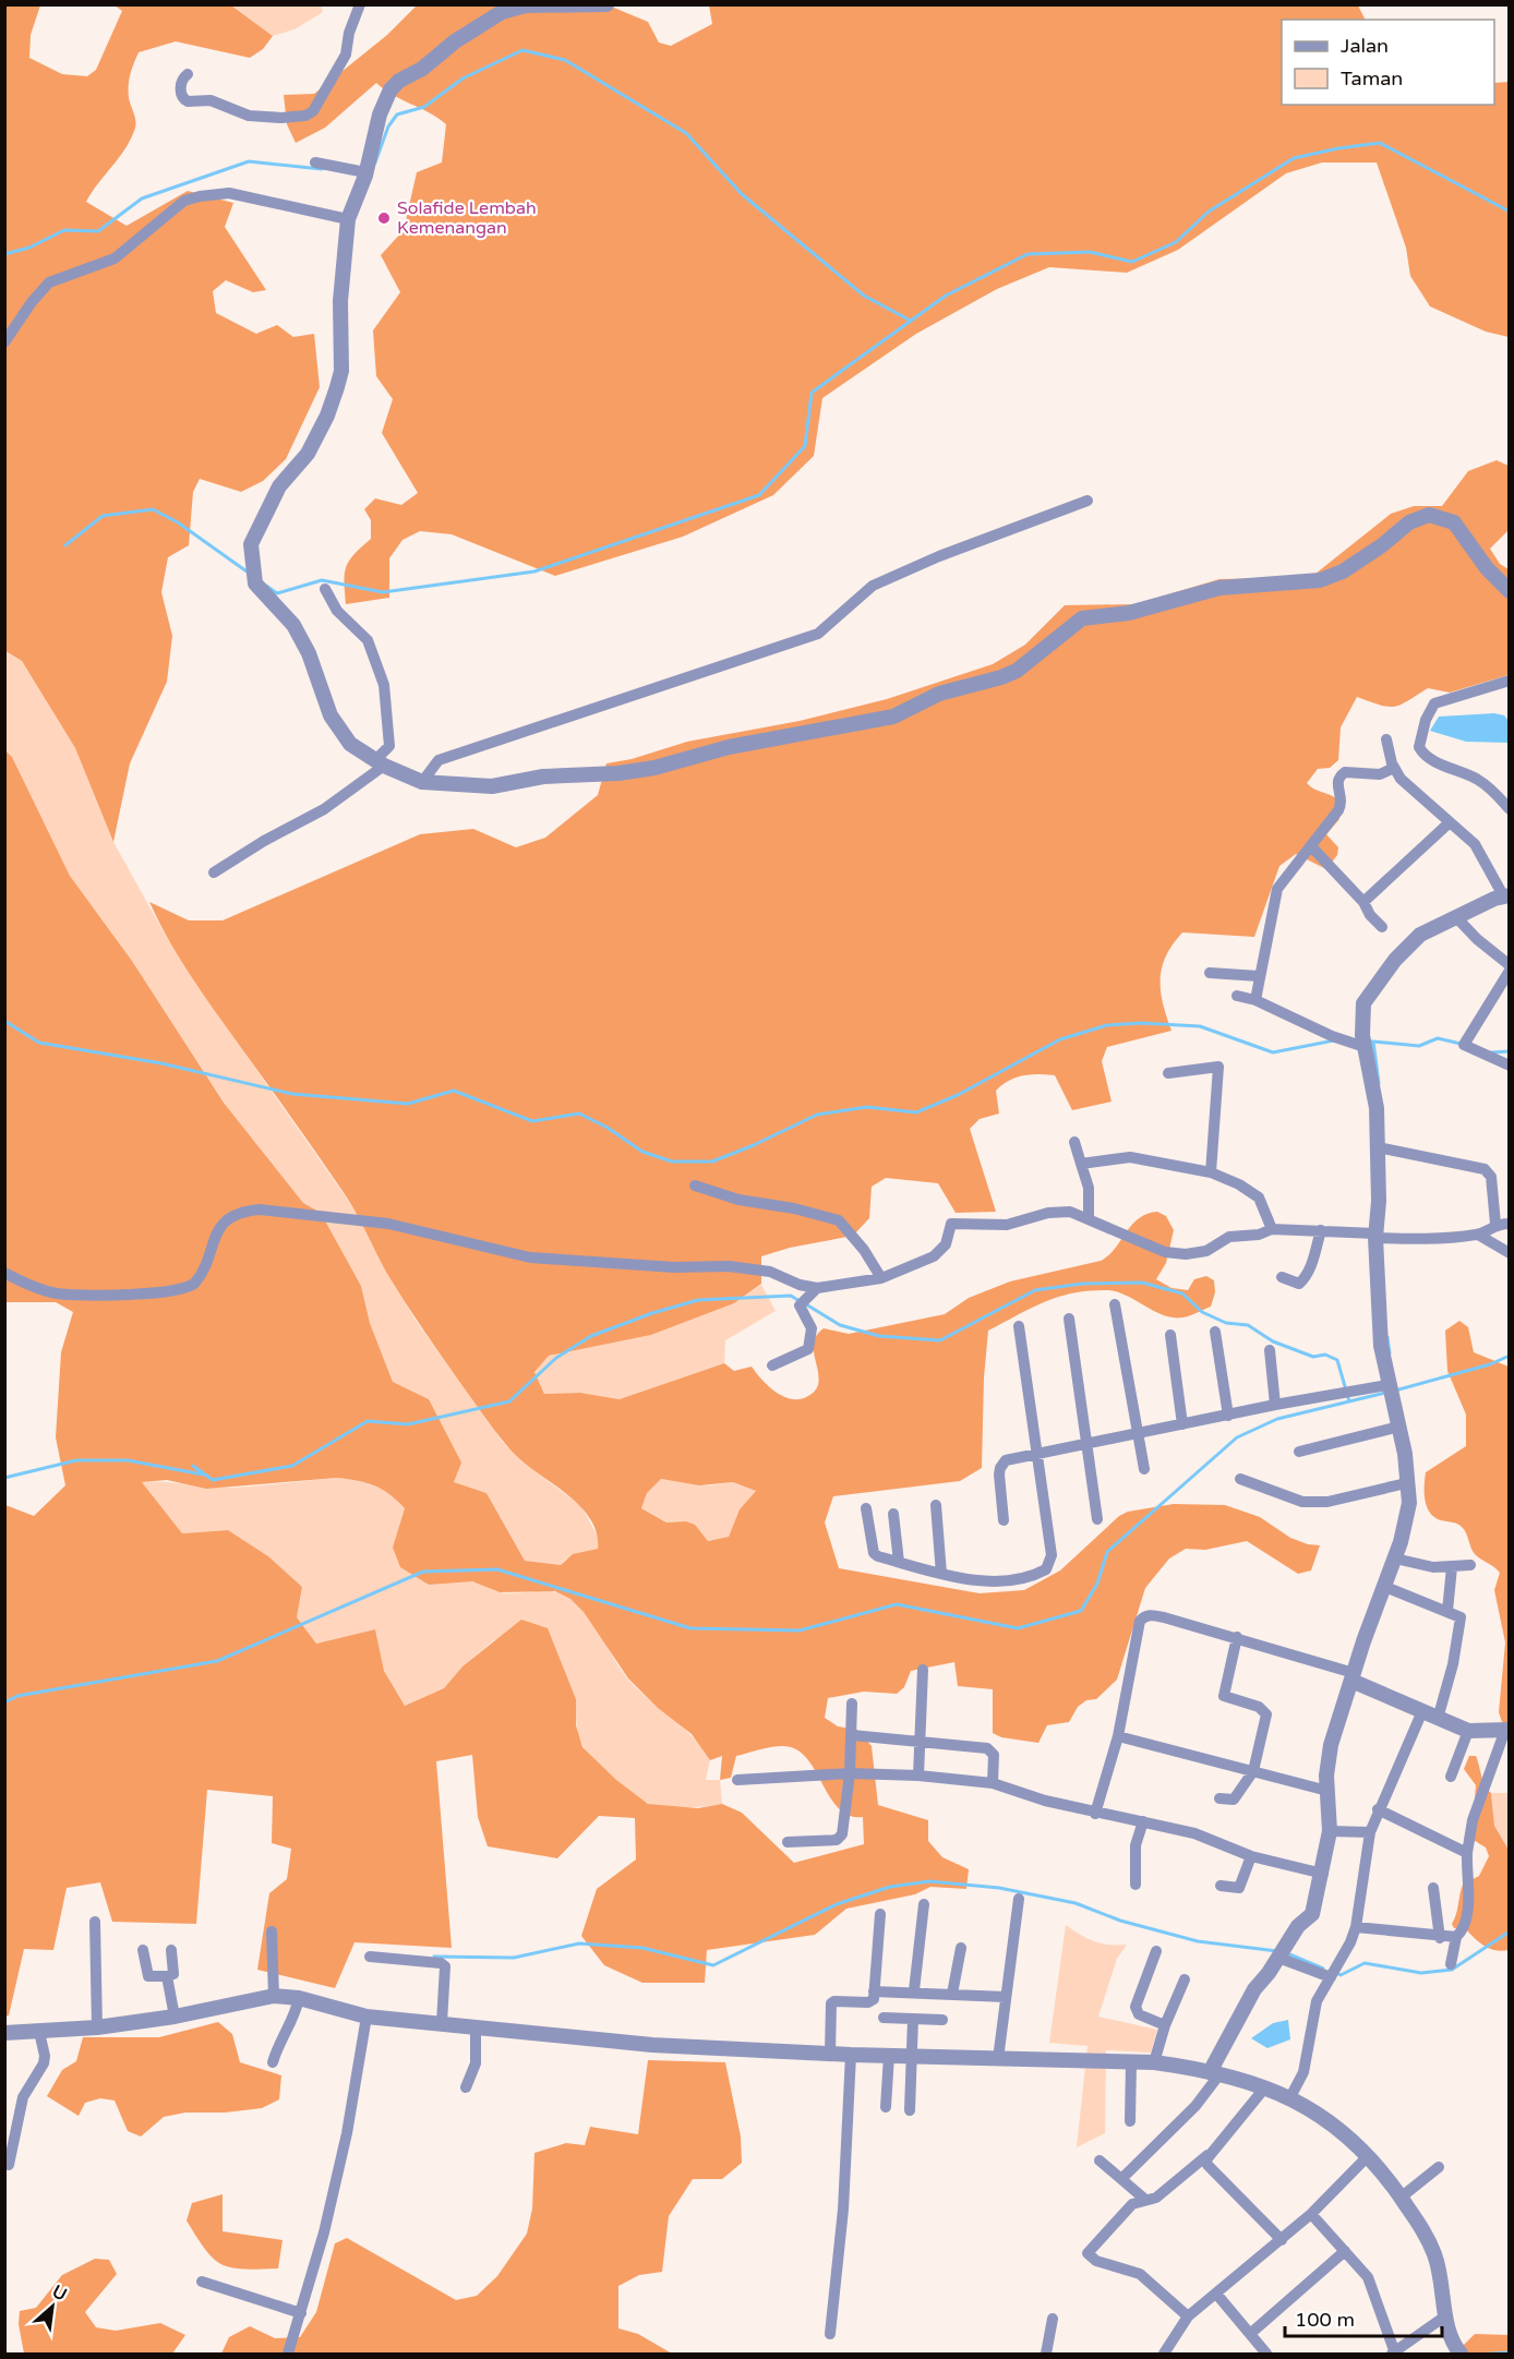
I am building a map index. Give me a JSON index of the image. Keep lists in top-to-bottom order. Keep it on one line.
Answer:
{"places":["Solafide Lembah Kemenangan"],"legend":["Jalan","Taman"],"scale_bar":"100 m","north":"top right"}
